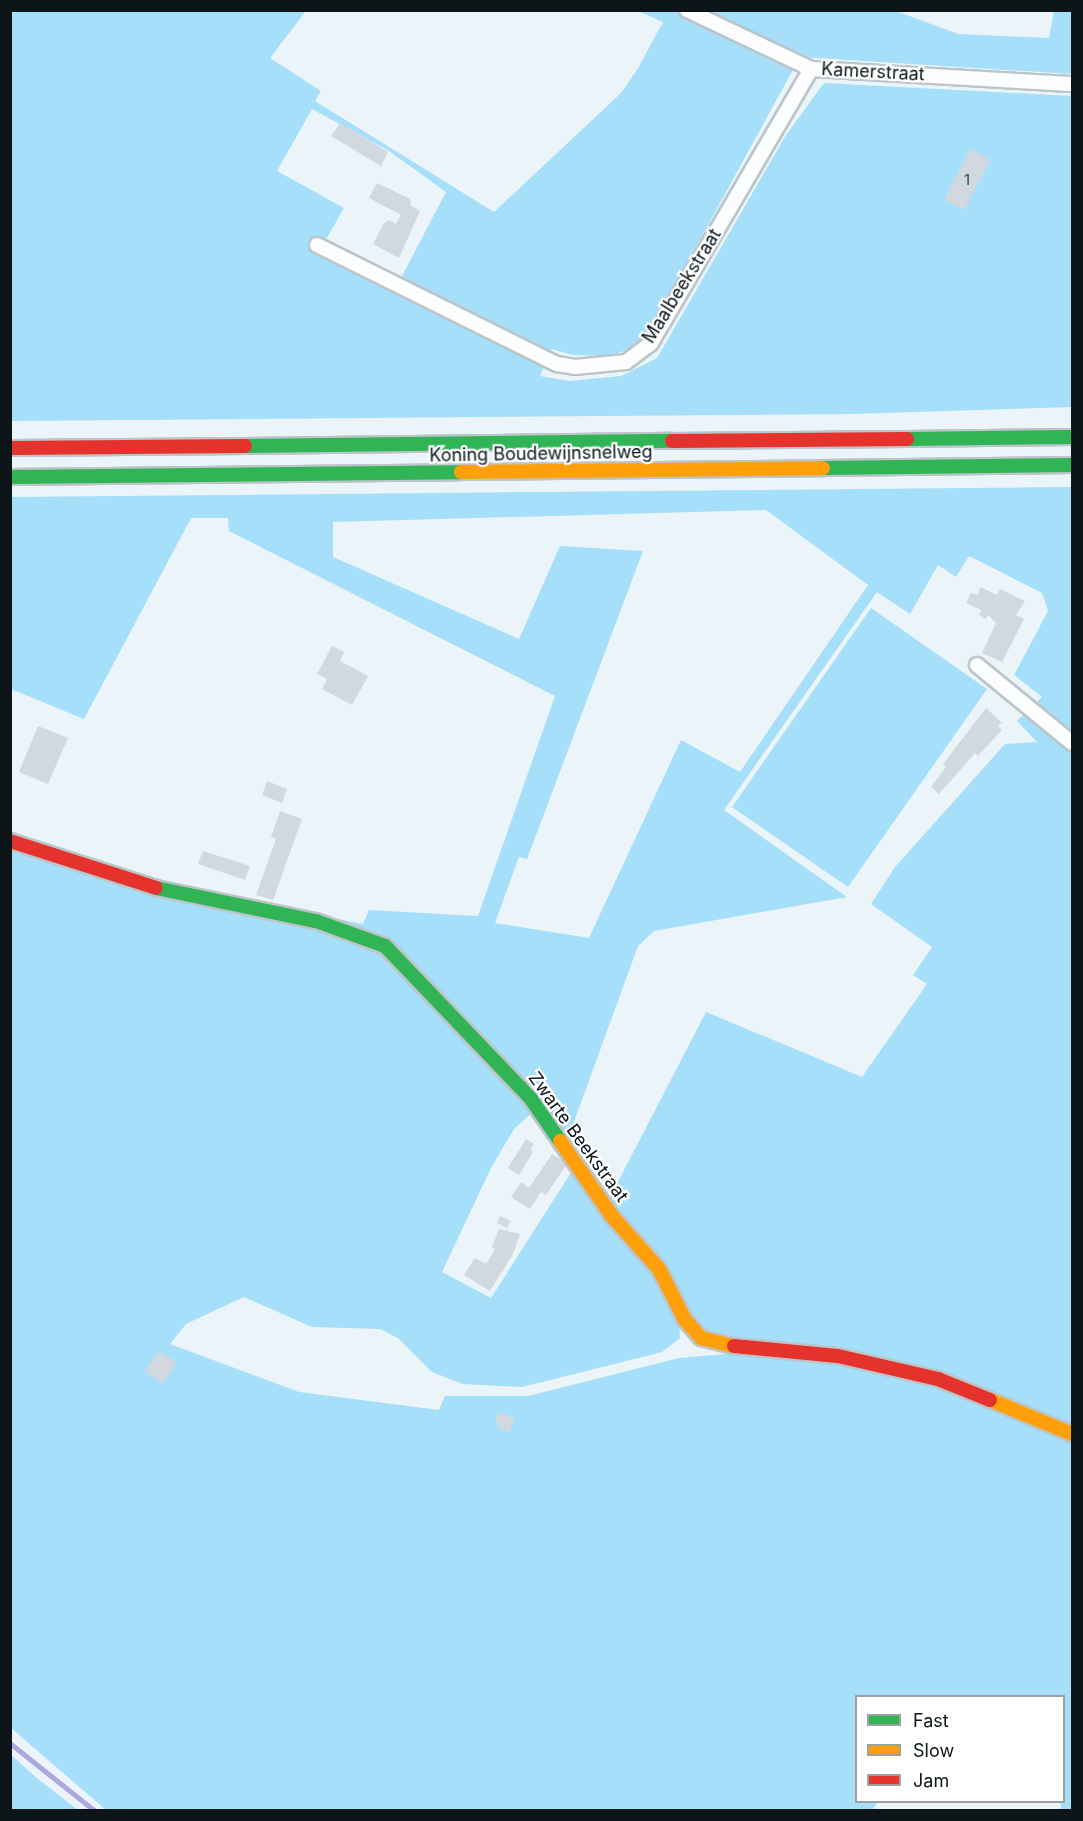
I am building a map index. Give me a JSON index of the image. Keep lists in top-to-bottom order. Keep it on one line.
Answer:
{"streets":{"main road":["Koning Boudewijnsnelweg","Zwarte Beekstraat"],"street":["Kamerstraat","Maalbeekstraat"]},"crossings":[["Kamerstraat","Maalbeekstraat"]],"house_numbers":["1"],"legend":["Fast","Slow","Jam"]}
